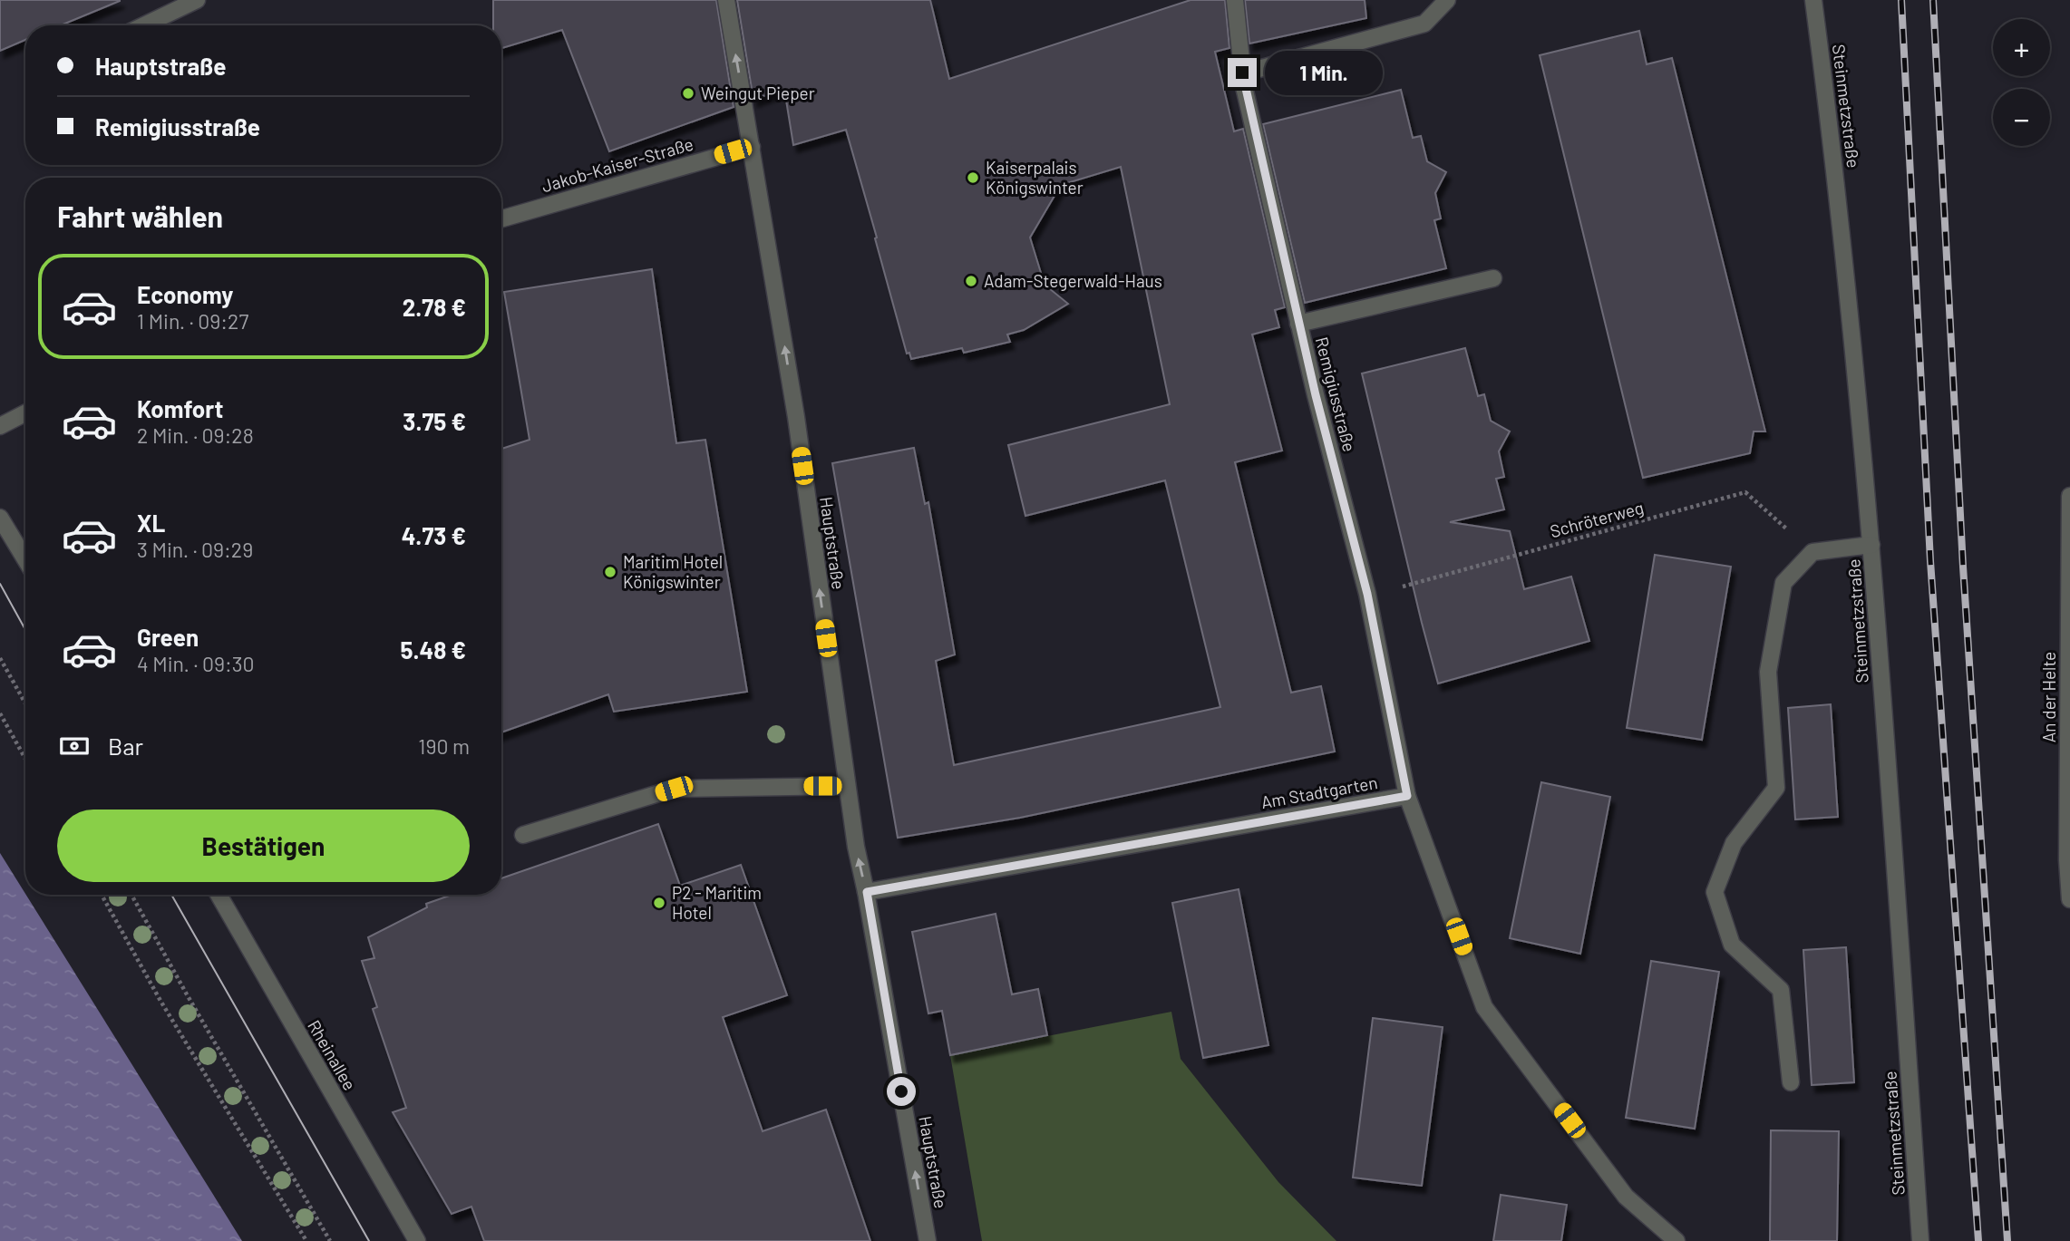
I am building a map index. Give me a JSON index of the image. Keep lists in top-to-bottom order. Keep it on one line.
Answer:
{"streets":{"street":["Steinmetzstraße","Jakob-Kaiser-Straße","Remigiusstraße","Hauptstraße","An der Helte","Am Stadtgarten","Rheinallee"],"path":["Schröterweg"]},"crossings":[["Jakob-Kaiser-Straße","Hauptstraße"],["Remigiusstraße","Schröterweg"],["Remigiusstraße","Am Stadtgarten"],["Hauptstraße","Am Stadtgarten"]],"one_way":["Hauptstraße"],"places":["Weingut Pieper","Kaiserpalais Königswinter","Adam-Stegerwald-Haus","Maritim Hotel Königswinter","P2 - Maritim Hotel"],"page":{"map_buttons":["+","−"],"banner":["Hauptstraße","Remigiusstraße"],"bubble":"1 Min.","heading":"Fahrt wählen","list":[{"name":"Economy","note":"1 Min. · 09:27","value":"2.78 €"},{"name":"Komfort","note":"2 Min. · 09:28","value":"3.75 €"},{"name":"XL","note":"3 Min. · 09:29","value":"4.73 €"},{"name":"Green","note":"4 Min. · 09:30","value":"5.48 €"}],"pay":["Bar","190 m"],"buttons":"Bestätigen"}}
